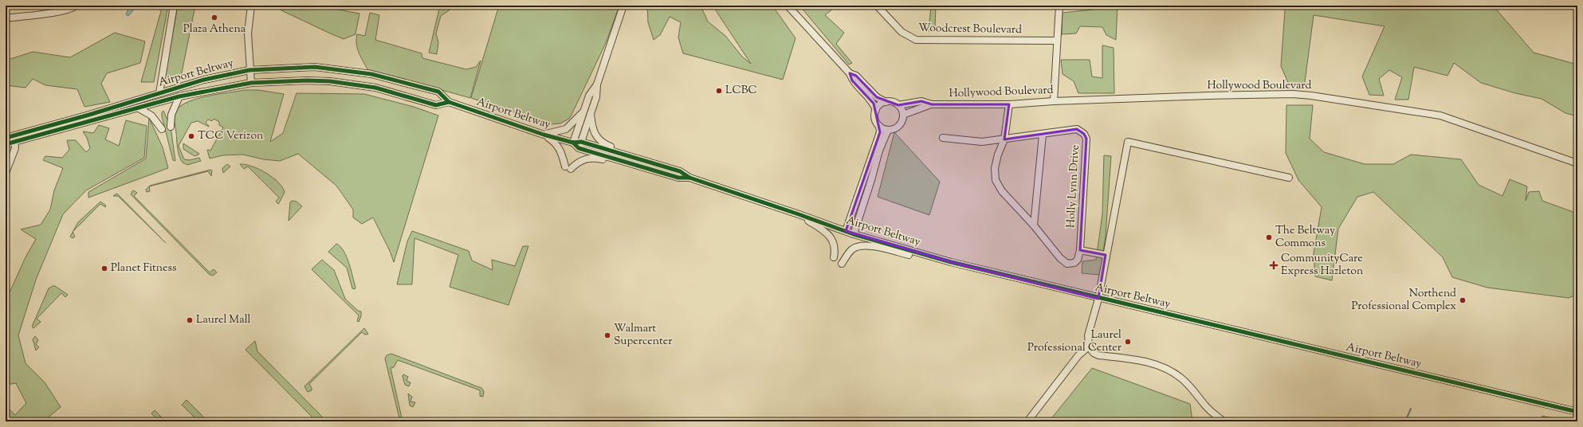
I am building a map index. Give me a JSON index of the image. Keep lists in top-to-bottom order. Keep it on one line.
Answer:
{"streets":{"street":["Woodcrest Boulevard","Airport Beltway","Hollywood Boulevard","Holly Lynn Drive"]},"places":{"other":["Plaza Athena","LCBC","TCC Verizon","The Beltway Commons","Planet Fitness","Northend Professional Complex","Laurel Mall","Walmart Supercenter","Laurel Professional Center"],"health":["CommunityCare Express Hazleton"]}}
